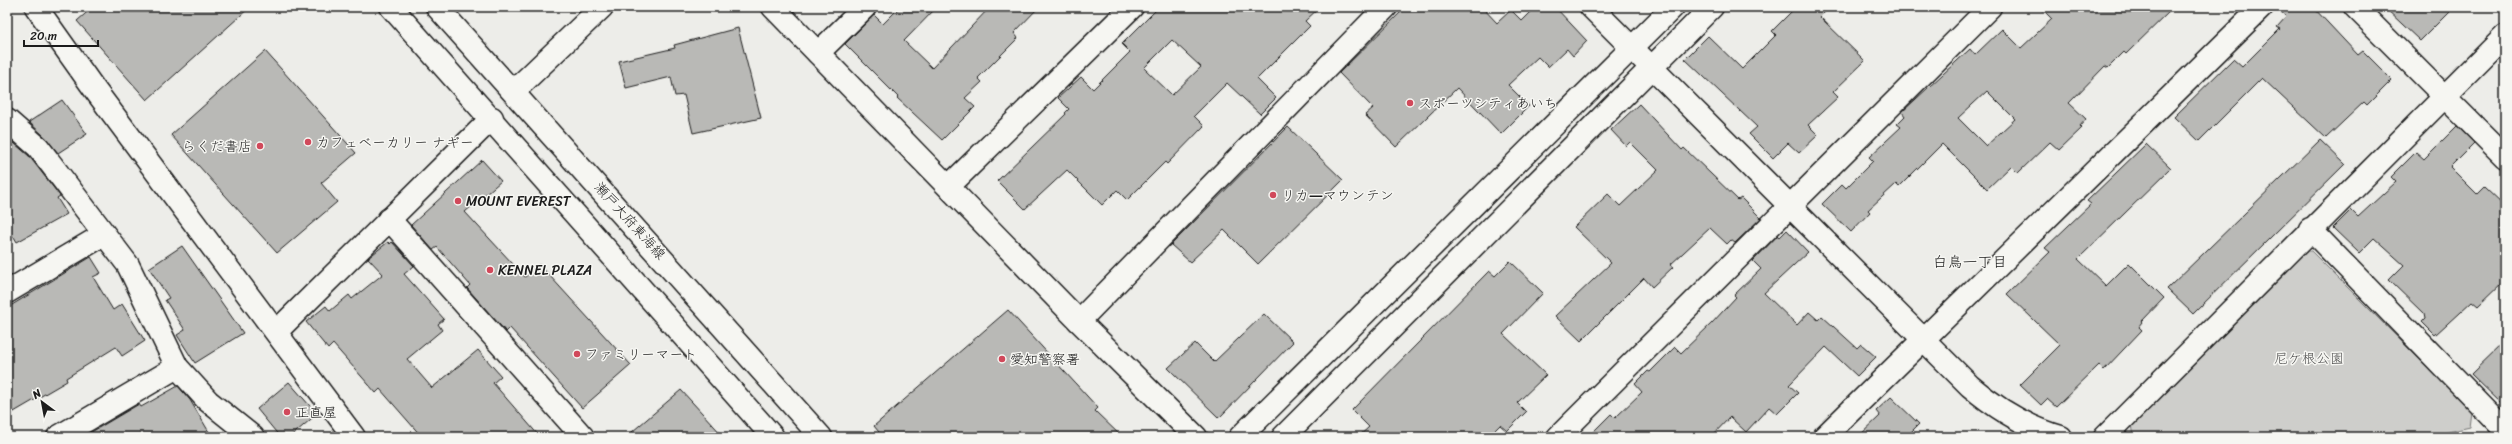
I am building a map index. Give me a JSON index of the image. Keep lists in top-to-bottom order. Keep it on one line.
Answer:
{"streets":{"street":["瀬戸大府東海線"]},"districts":["白鳥一丁目"],"parks":["尼ケ根公園"],"places":["スポーツシティあいち","カフェベーカリー ナギー","らくだ書店","リカ―マウンテン","MOUNT EVEREST","KENNEL PLAZA","ファミリーマート","愛知警察署","正直屋"],"scale_bar":"20 m","north":"top left"}
